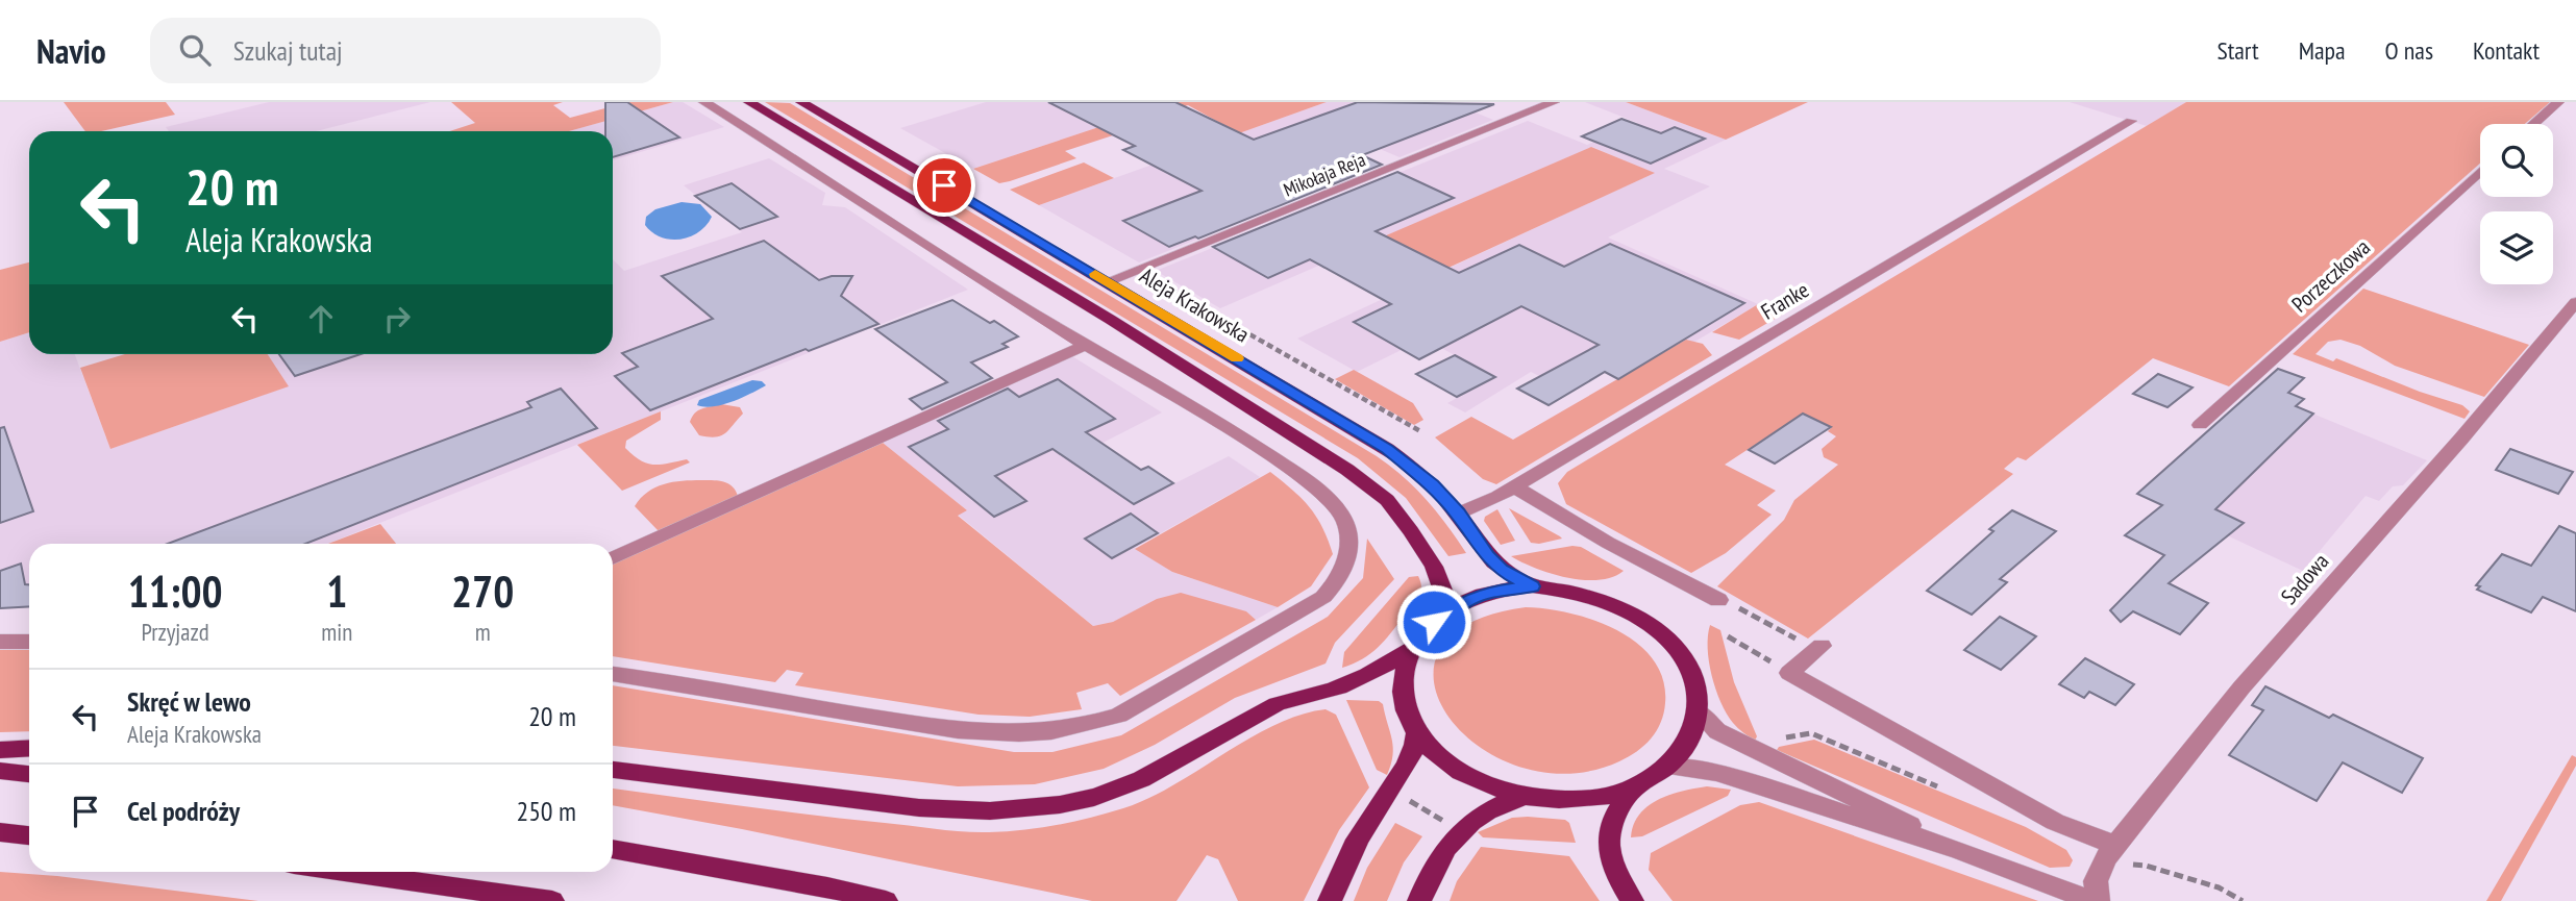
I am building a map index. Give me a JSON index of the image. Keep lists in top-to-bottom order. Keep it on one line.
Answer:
{"streets":{"main road":["Aleja Krakowska"],"street":["Mikołaja Reja","Porzeczkowa","Franke","Sadowa"]},"crossings":[["Mikołaja Reja","Aleja Krakowska"],["Franke","Aleja Krakowska"]],"page":{"header":"Navio","search":"Szukaj tutaj","nav":["Start","Mapa","O nas","Kontakt"],"turn":["20 m","Aleja Krakowska"],"eta":["11:00","Przyjazd","1","min","270","m"],"list":[{"name":"Skręć w lewo","note":"Aleja Krakowska","value":"20 m"},{"name":"Cel podróży","value":"250 m"}]}}
